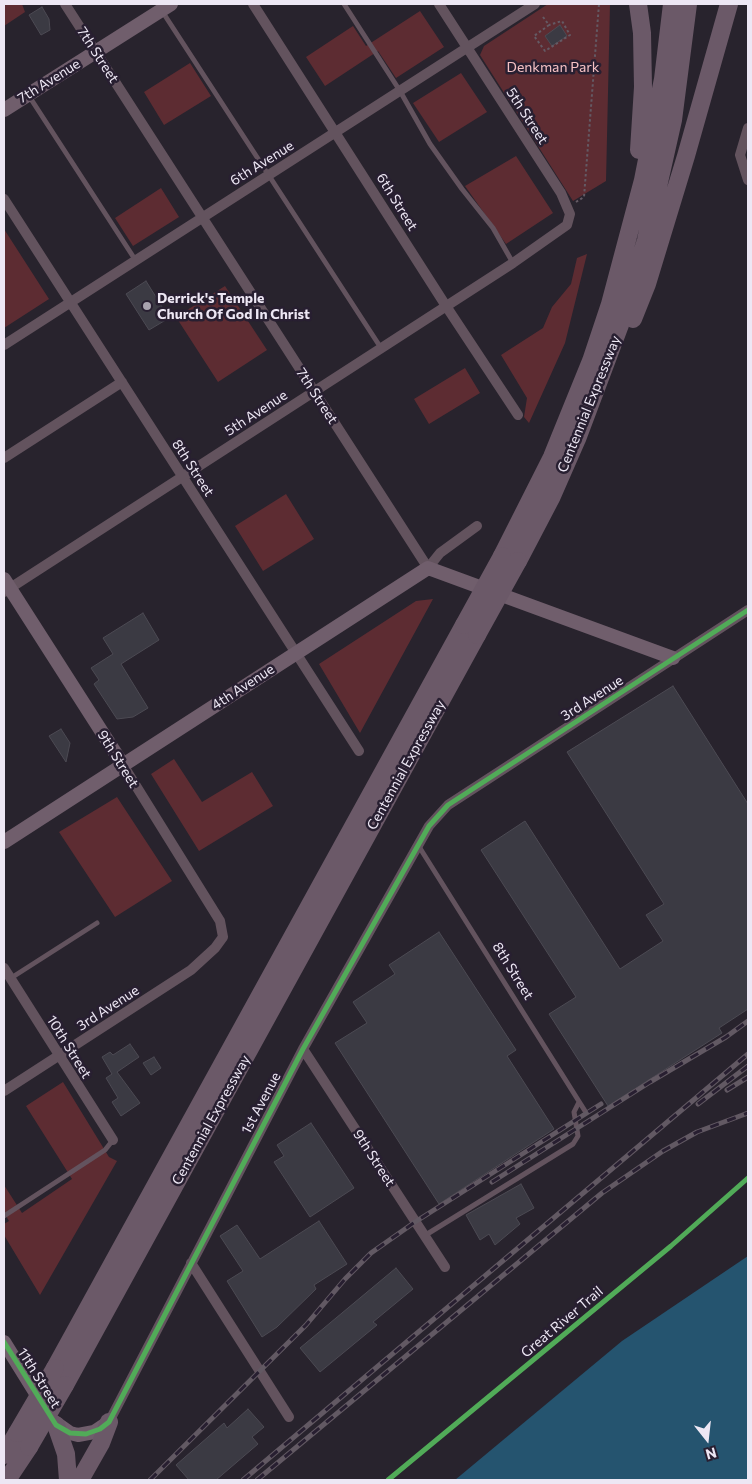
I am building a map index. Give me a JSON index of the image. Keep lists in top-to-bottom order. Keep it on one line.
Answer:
{"streets":{"highway":["Centennial Expressway"],"street":["7th Street","7th Avenue","5th Street","6th Avenue","6th Street","5th Avenue","8th Street","4th Avenue","3rd Avenue","9th Street","10th Street","1st Avenue","11th Street"],"cycle path":["Great River Trail"]},"crossings":[["7th Street","7th Avenue"],["7th Street","6th Avenue"],["7th Street","5th Avenue"],["7th Street","4th Avenue"],["5th Street","6th Avenue"],["5th Street","5th Avenue"],["6th Avenue","6th Street"],["6th Avenue","8th Street"],["6th Street","5th Avenue"],["5th Avenue","8th Street"],["5th Avenue","9th Street"],["8th Street","4th Avenue"],["8th Street","1st Avenue"],["4th Avenue","9th Street"],["3rd Avenue","9th Street"],["3rd Avenue","10th Street"],["3rd Avenue","1st Avenue"],["9th Street","1st Avenue"]],"parks":["Denkman Park"],"places":["Derrick's Temple Church Of God In Christ"],"north":"bottom"}
